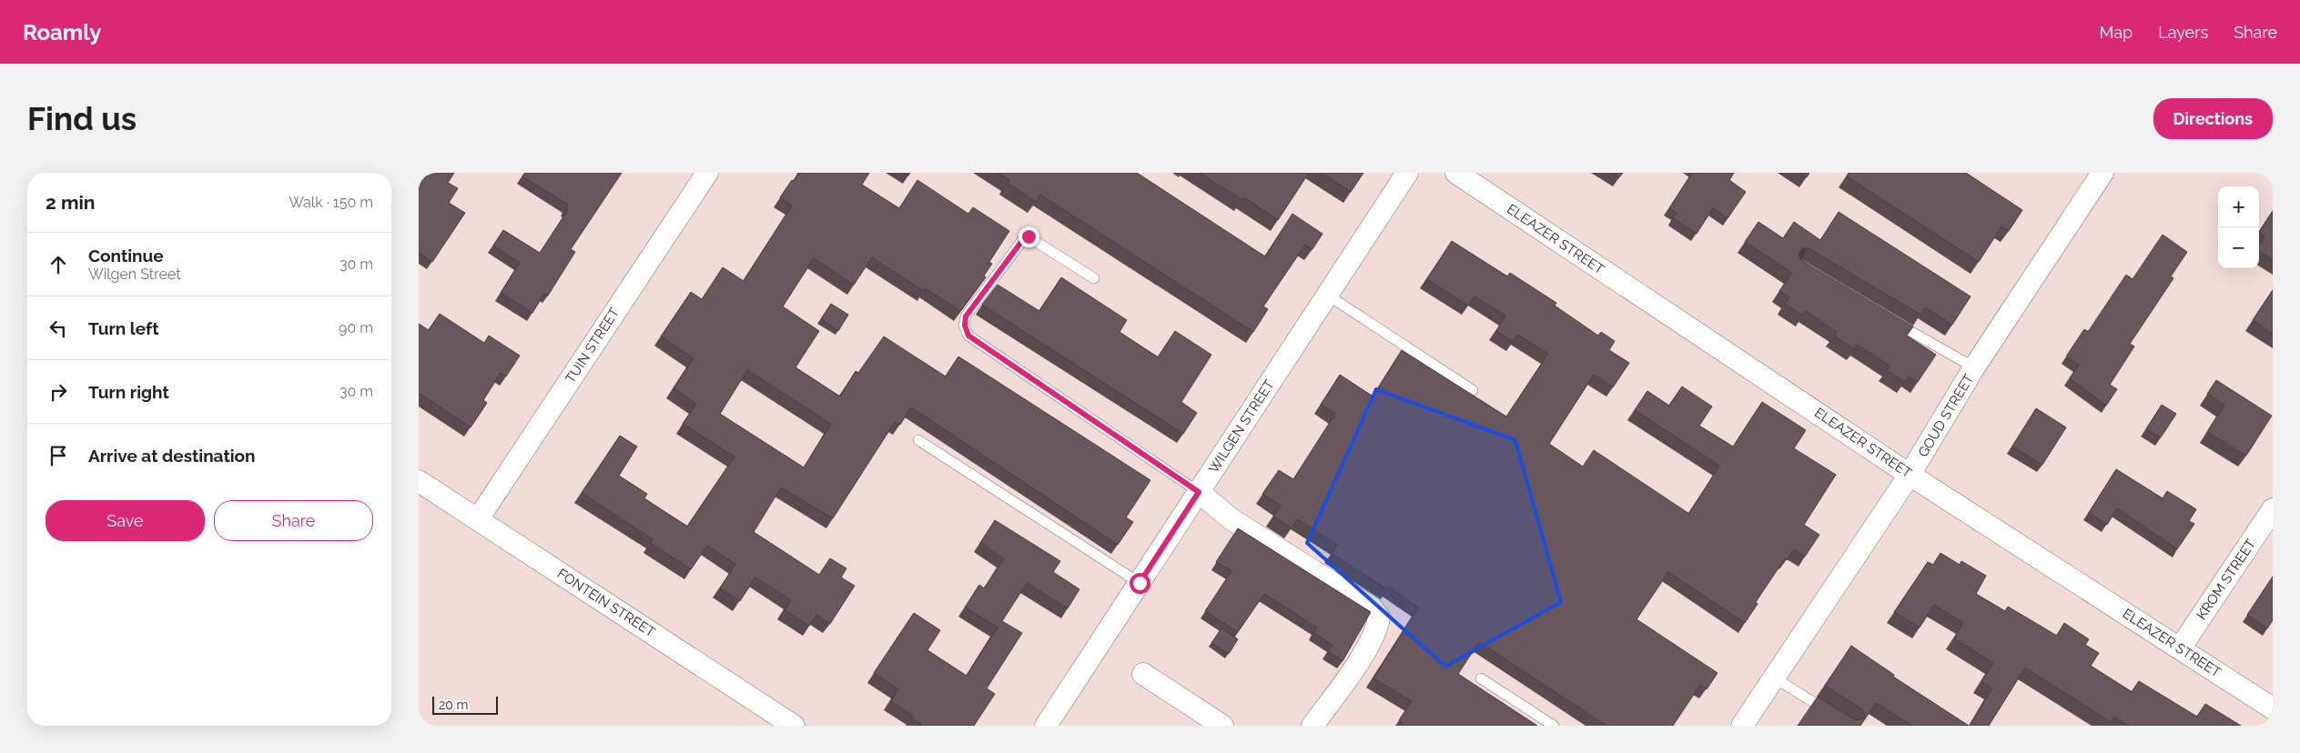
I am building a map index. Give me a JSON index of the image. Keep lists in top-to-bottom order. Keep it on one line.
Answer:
{"streets":{"street":["ELEAZER STREET","TUIN STREET","GOUD STREET","WILGEN STREET","KROM STREET","FONTEIN STREET"]},"crossings":[["ELEAZER STREET","GOUD STREET"],["ELEAZER STREET","KROM STREET"],["TUIN STREET","FONTEIN STREET"]],"scale_bar":"20 m","page":{"header":"Roamly","nav":["Map","Layers","Share"],"buttons":["Directions",["Save","Share"]],"title":"Find us","heading":["2 min","Walk · 150 m"],"map_buttons":["+","−"],"list":[["Continue","Wilgen Street","30 m"],["Turn left","90 m"],["Turn right","30 m"],"Arrive at destination"],"scale":"20 m"}}
